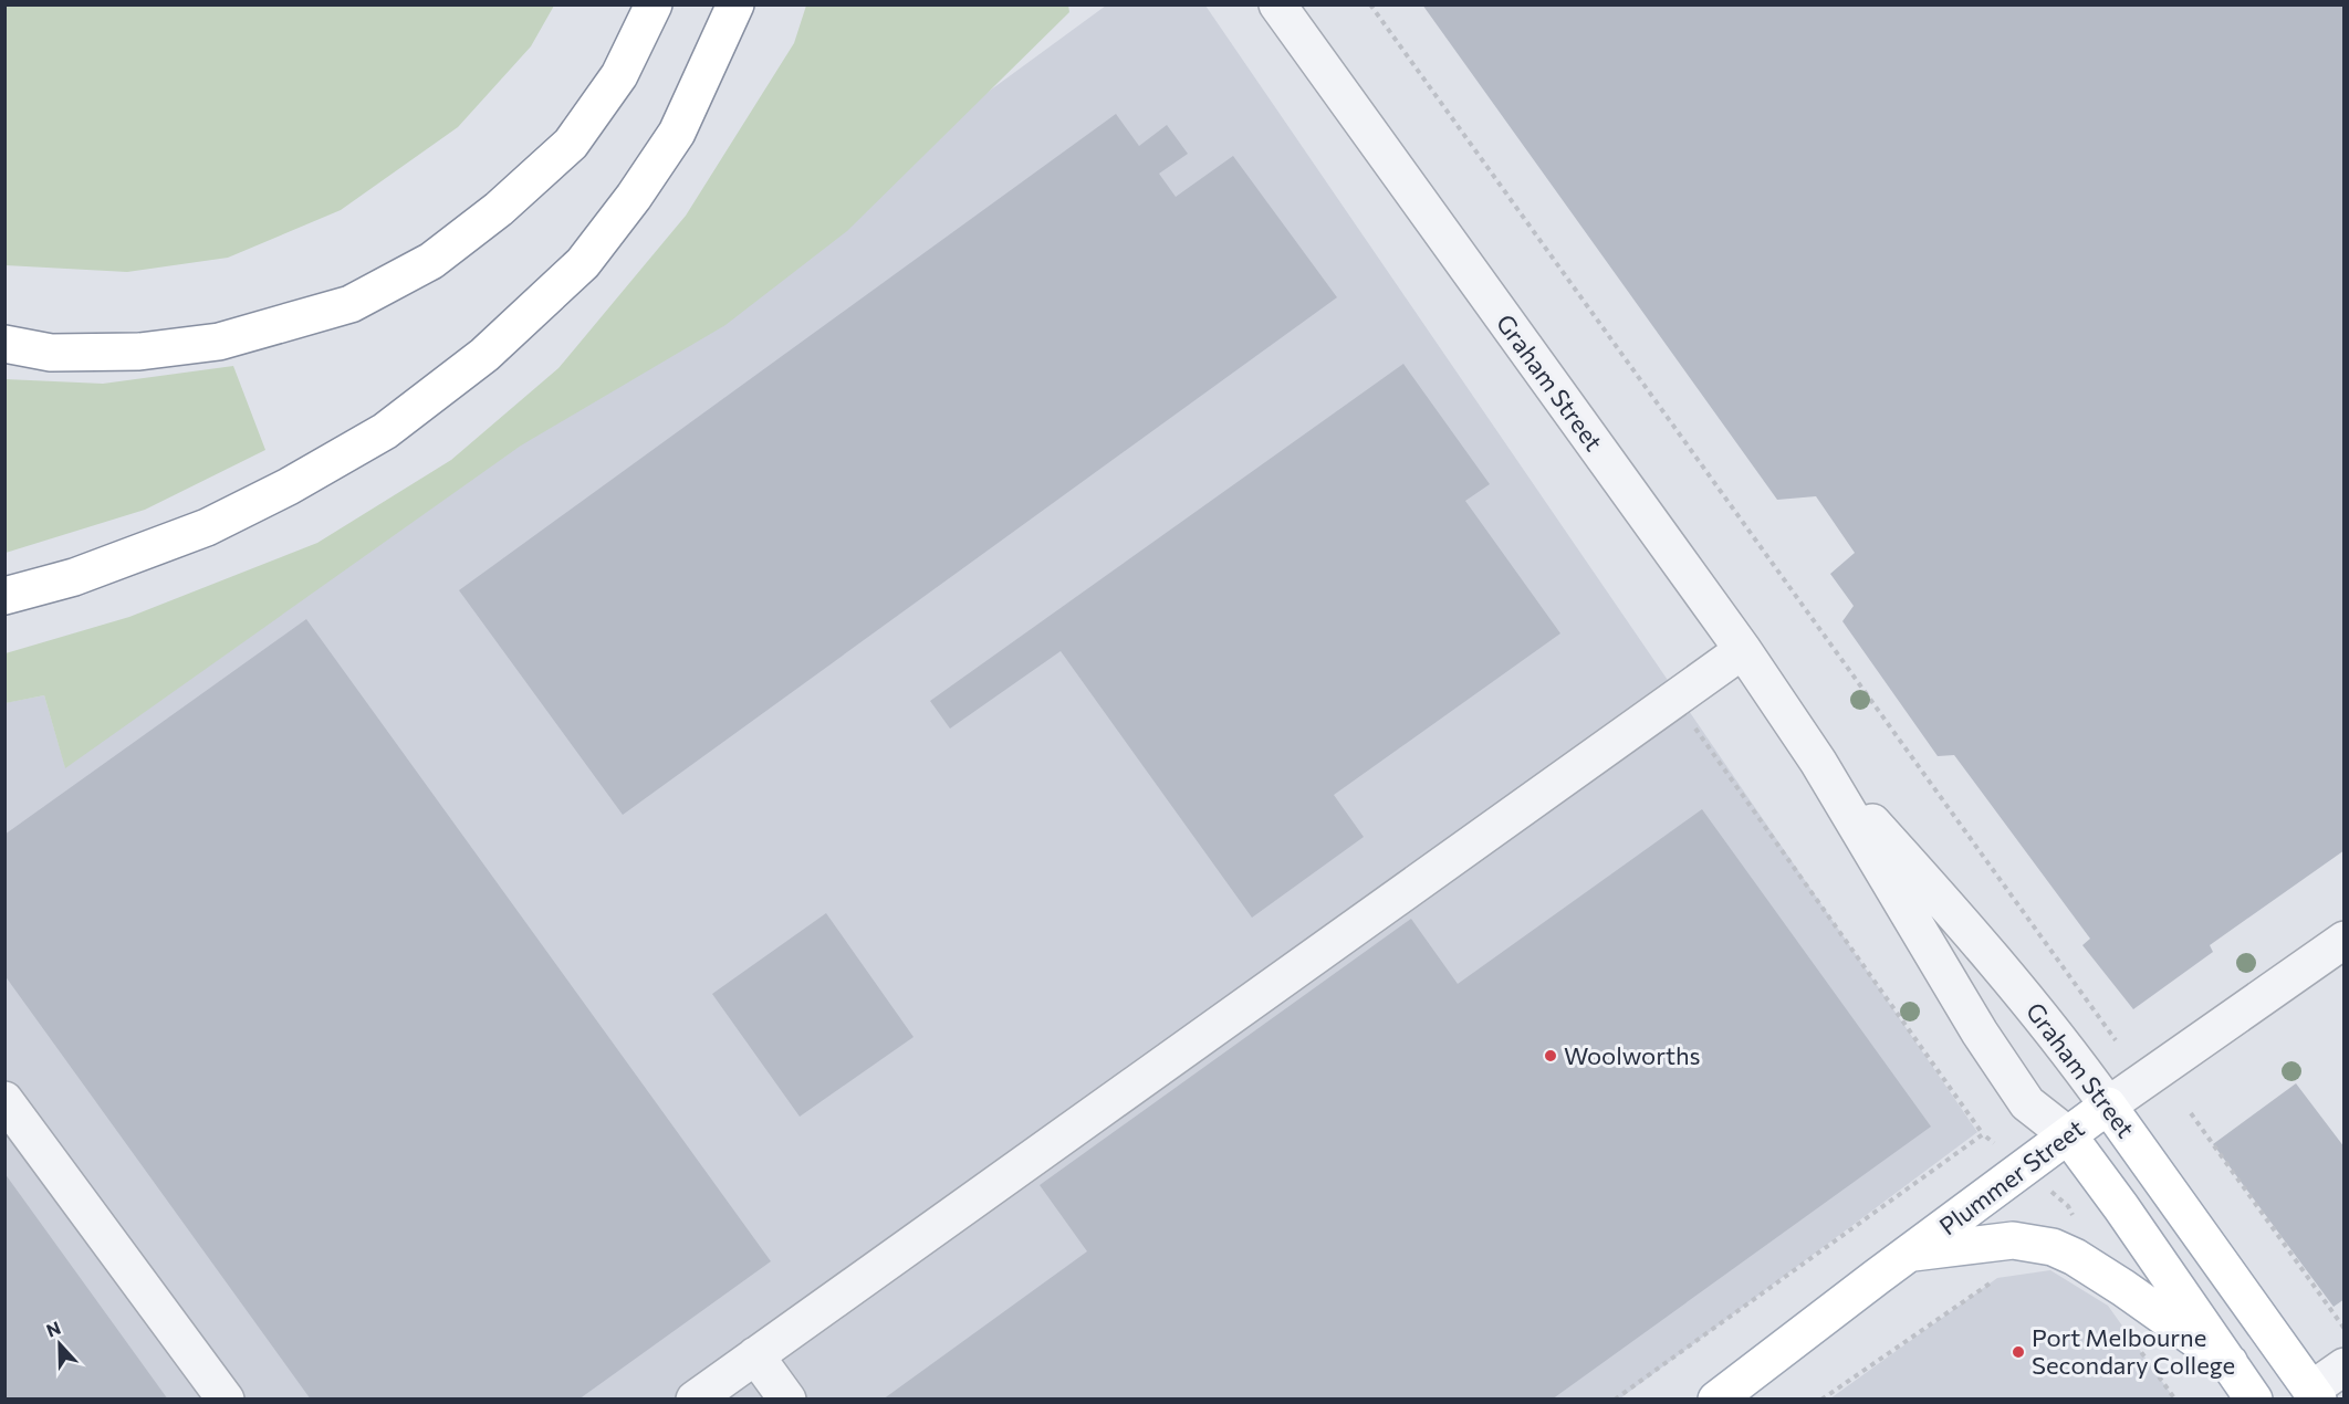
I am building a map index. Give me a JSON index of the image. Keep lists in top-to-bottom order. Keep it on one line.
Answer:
{"streets":{"main road":["Graham Street","Plummer Street"]},"crossings":[["Graham Street","Plummer Street"]],"places":["Woolworths","Port Melbourne Secondary College"],"north":"top"}
